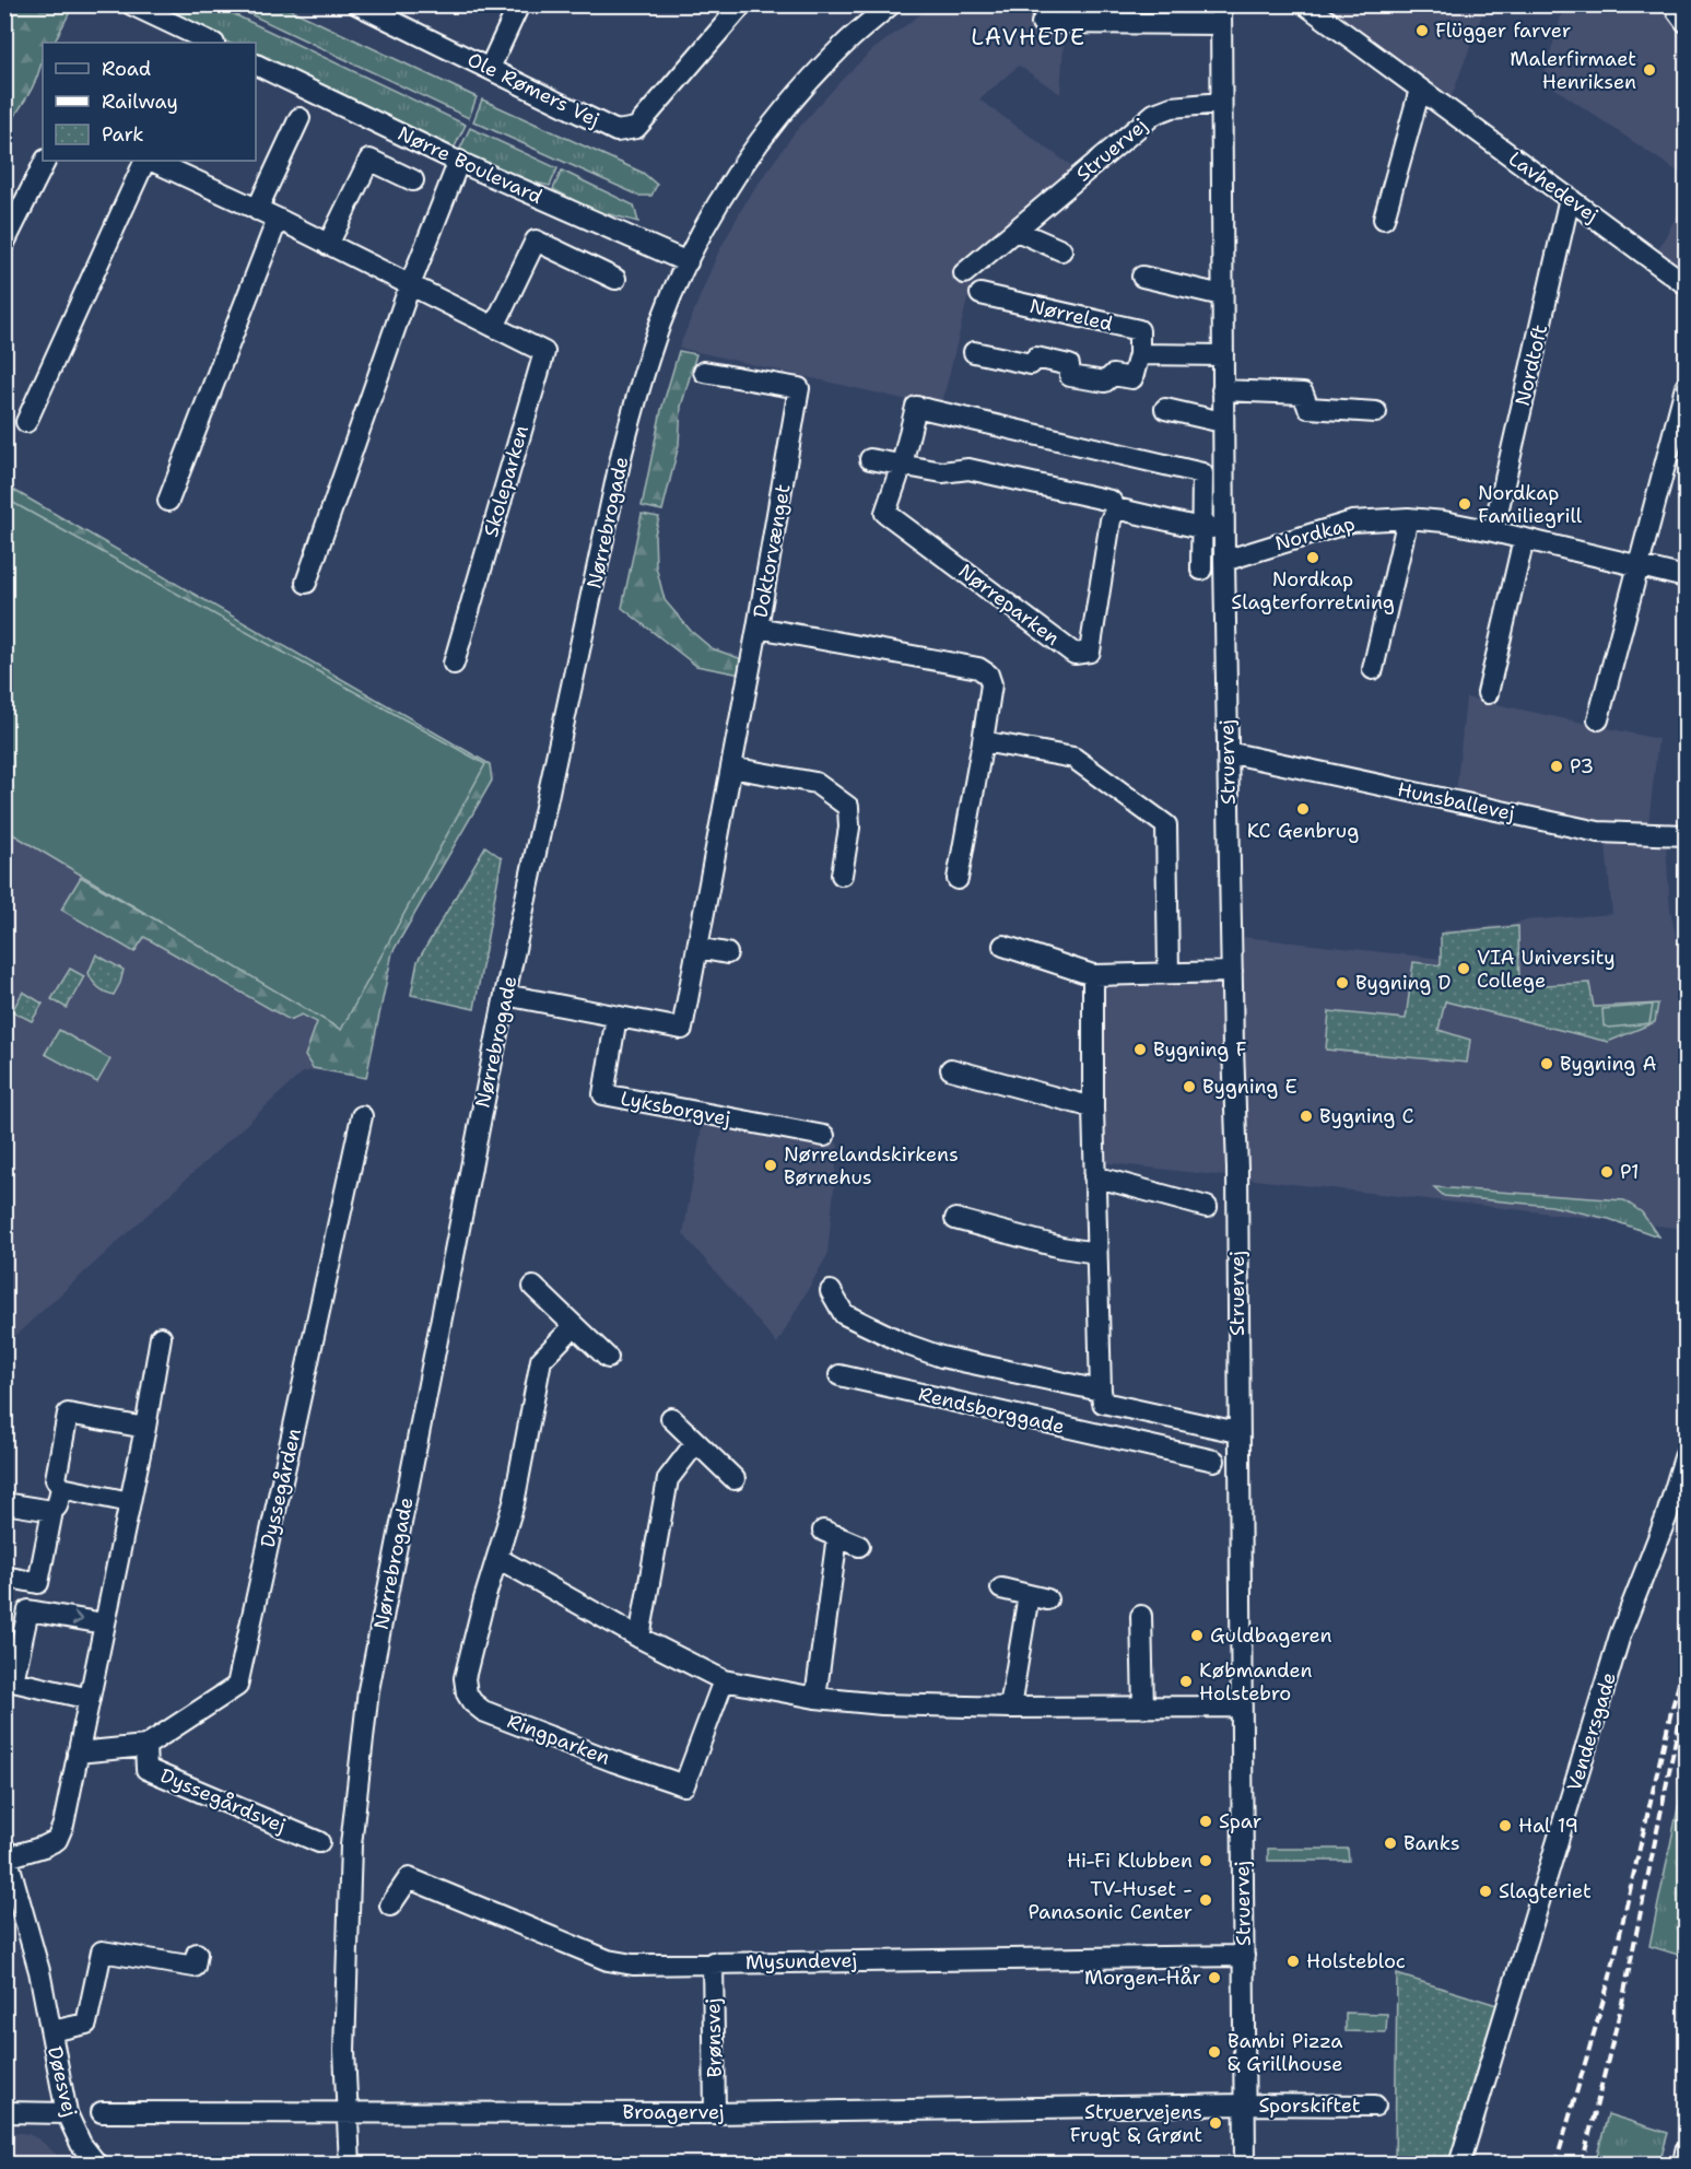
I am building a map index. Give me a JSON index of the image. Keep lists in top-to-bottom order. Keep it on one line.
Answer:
{"streets":{"street":["Ole Rømers Vej","Struervej","Nørre Boulevard","Lavhedevej","Nørreled","Nordtoft","Skoleparken","Nørrebrogade","Nordkap","Doktorvænget","Nørreparken","Hunsballevej","Lyksborgvej","Rendsborggade","Dyssegården","Vendersgade","Ringparken","Dyssegårdsvej","Mysundevej","Brønsvej","Døesvej","Sporskiftet","Broagervej"]},"crossings":[["Struervej","Nordkap"],["Struervej","Hunsballevej"],["Struervej","Rendsborggade"],["Struervej","Mysundevej"],["Struervej","Sporskiftet"],["Struervej","Broagervej"],["Nørre Boulevard","Nørrebrogade"],["Lavhedevej","Nordtoft"],["Nordtoft","Nordkap"],["Nørrebrogade","Broagervej"],["Dyssegården","Dyssegårdsvej"],["Mysundevej","Brønsvej"],["Brønsvej","Broagervej"],["Sporskiftet","Broagervej"]],"districts":["LAVHEDE"],"places":["Flügger farver","Malerfirmaet Henriksen","Nordkap Familiegrill","Nordkap Slagterforretning","P3","KC Genbrug","VIA University College","Bygning D","Bygning F","Bygning A","Bygning E","Bygning C","Nørrelandskirkens Børnehus","P1","Guldbageren","Købmanden Holstebro","Spar","Hal 19","Banks","Hi-Fi Klubben","Slagteriet","TV-Huset - Panasonic Center","Holstebloc","Morgen-Hår","Bambi Pizza & Grillhouse","Struervejens Frugt & Grønt"],"legend":["Road","Railway","Park"]}
